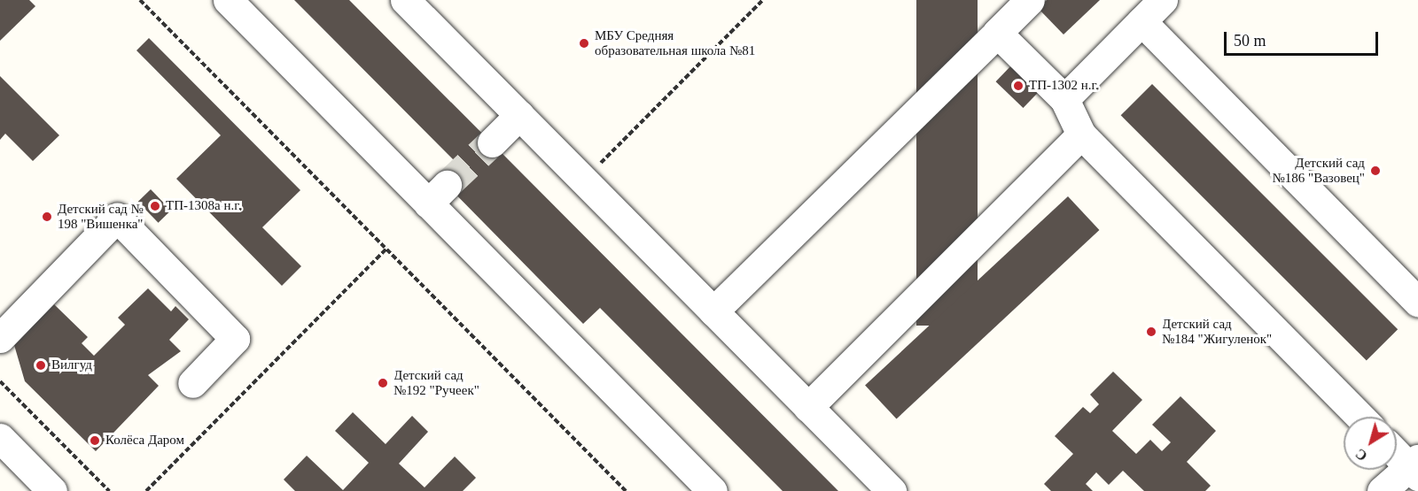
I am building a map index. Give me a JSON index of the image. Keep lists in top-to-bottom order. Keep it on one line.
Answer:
{"places":["МБУ Средняя образовательная школа №81","ТП-1302 н.г.","Детский сад №186 \"Вазовец\"","ТП-1308а н.г.","Детский сад № 198 \"Вишенка\"","Детский сад №184 \"Жигуленок\"","Вилгуд","Детский сад №192 \"Ручеек\"","Колёса Даром"],"scale_bar":"50 m","north":"bottom left"}
